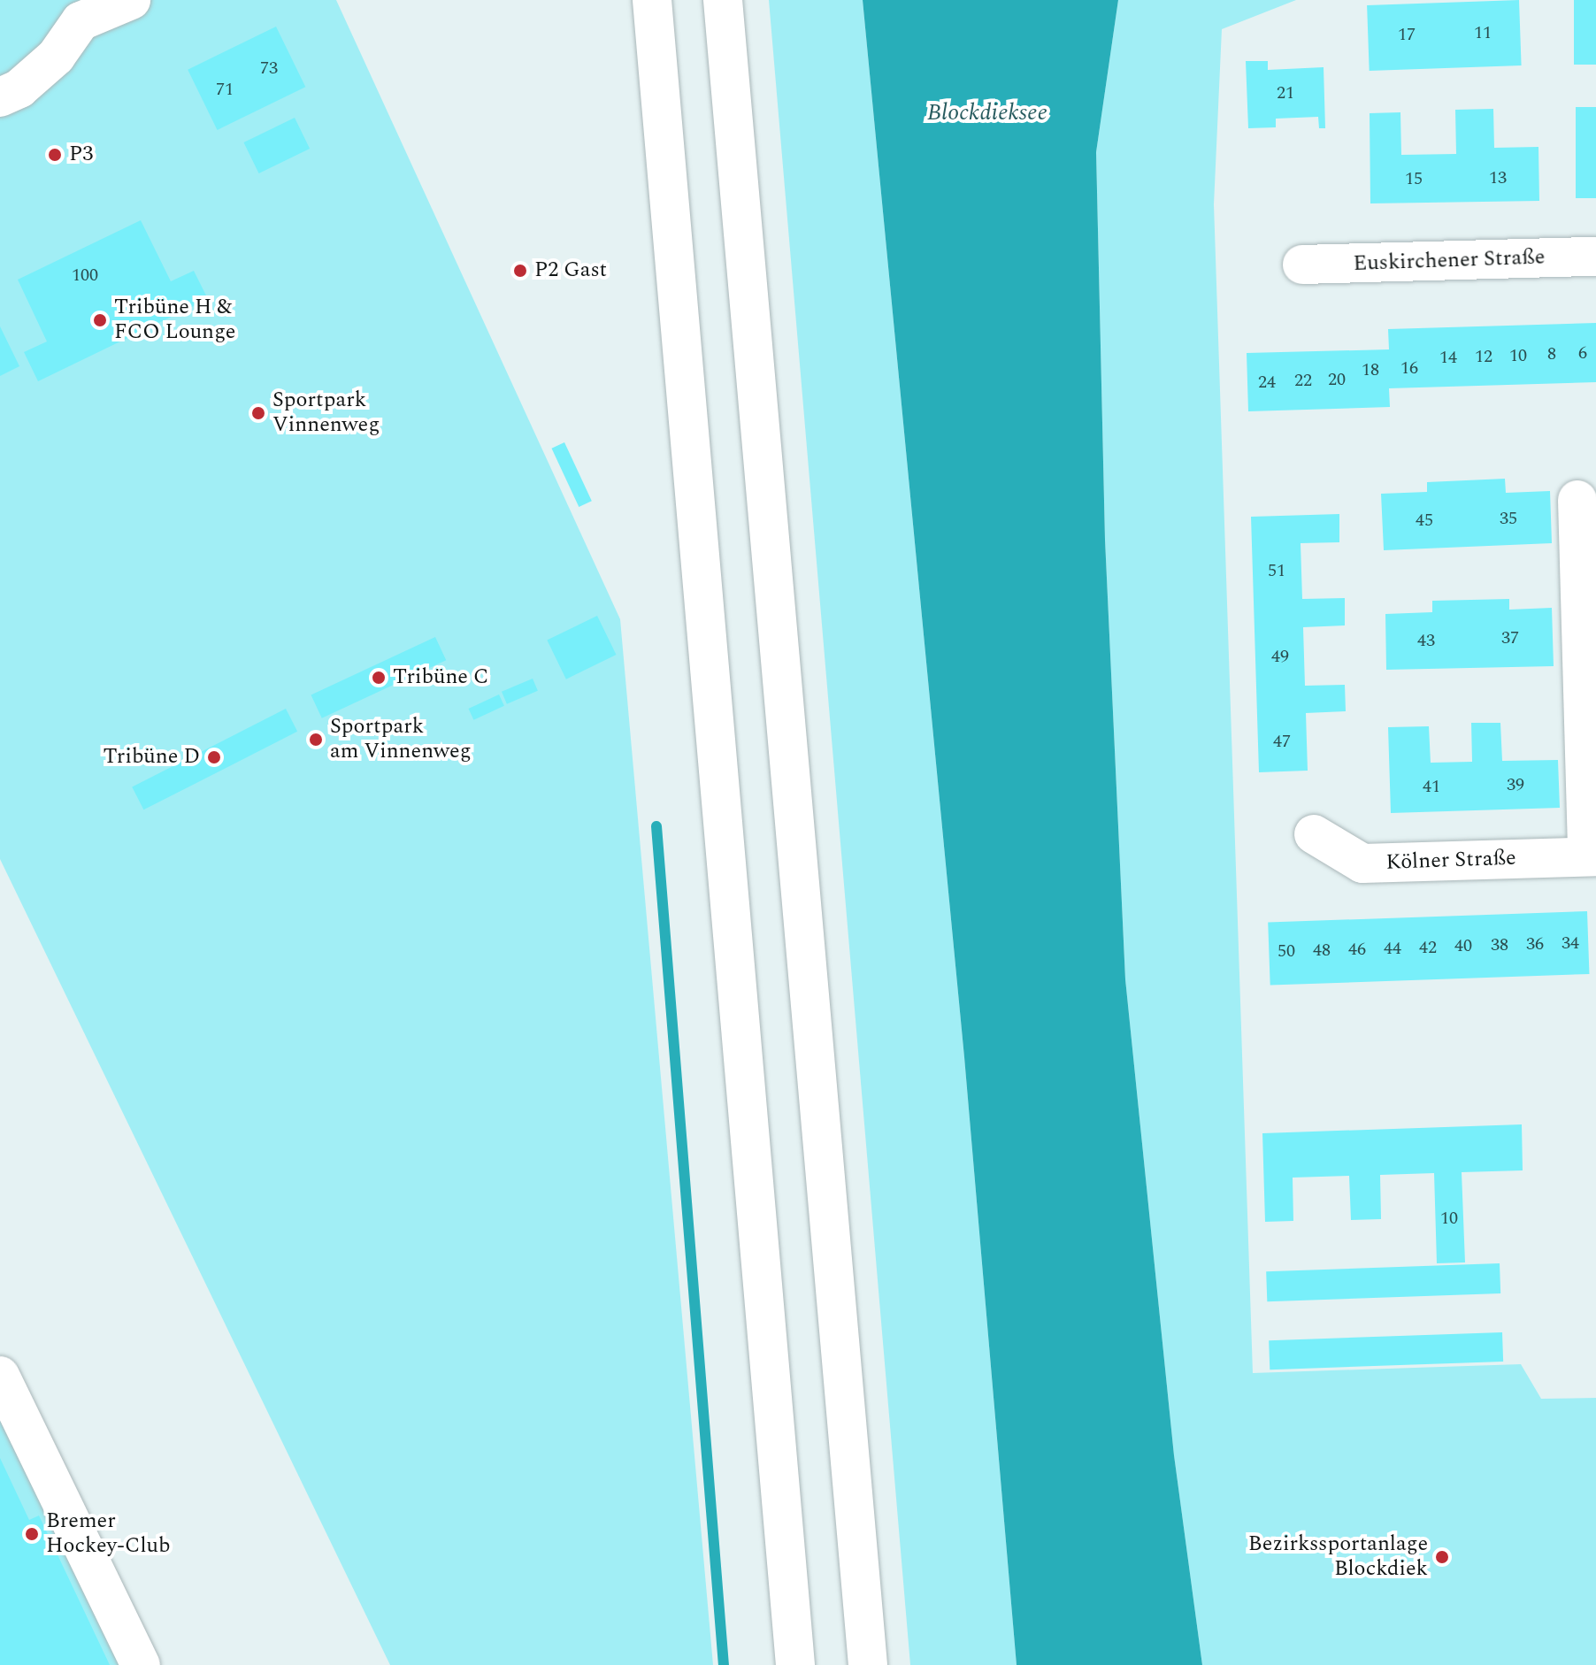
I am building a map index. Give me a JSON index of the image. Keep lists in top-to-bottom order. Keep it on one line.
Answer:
{"streets":{"main road":["Euskirchener Straße","Kölner Straße"]},"water":["Blockdieksee"],"places":["P3","P2 Gast","Tribüne H & FCO Lounge","Sportpark Vinnenweg","Tribüne C","Sportpark am Vinnenweg","Tribüne D","Bremer Hockey-Club","Bezirkssportanlage Blockdiek"],"house_numbers":["11","17","73","71","21","13","15","100","6","8","10","12","14","16","18","20","22","24","35","45","51","37","43","49","47","39","41","34","36","38","40","42","44","46","48","50","10"]}
